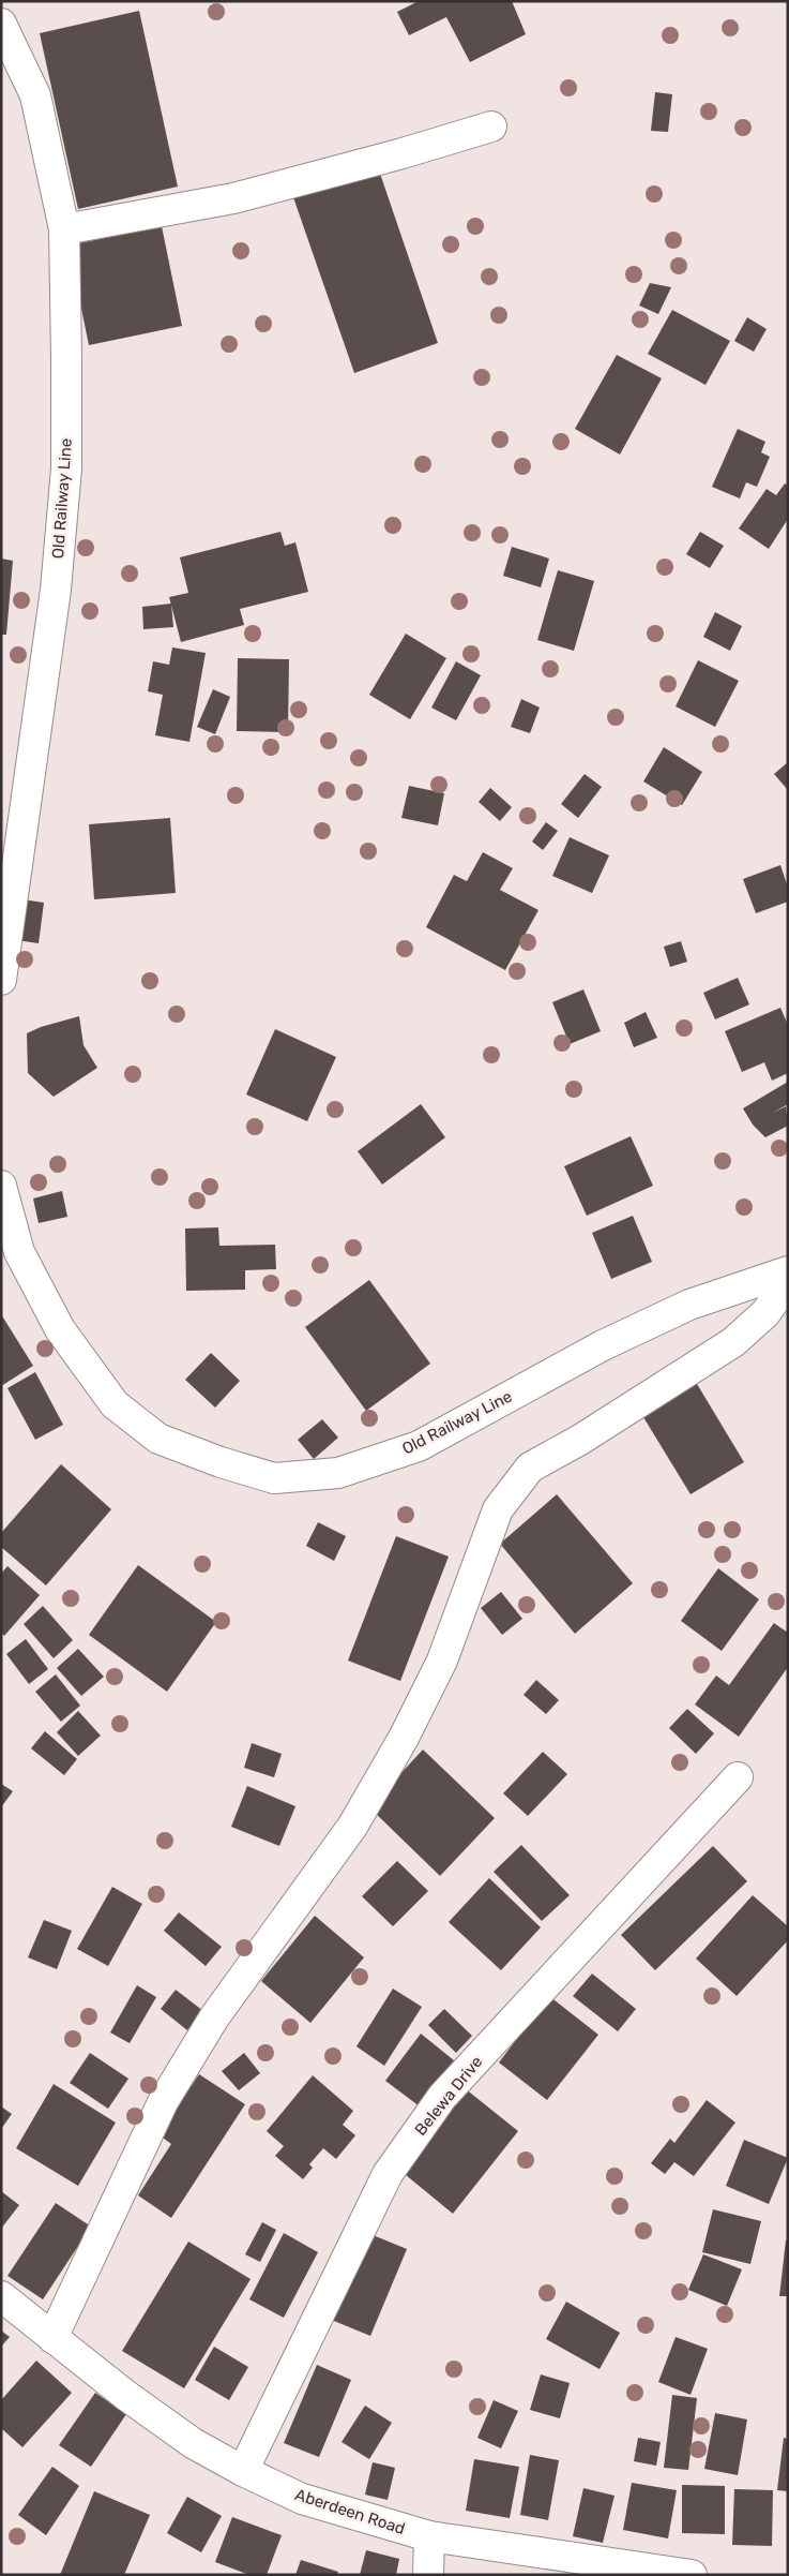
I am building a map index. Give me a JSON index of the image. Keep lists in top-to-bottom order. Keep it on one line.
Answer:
{"streets":{"street":["Old Railway Line","Belewa Drive","Aberdeen Road"]},"crossings":[["Belewa Drive","Aberdeen Road"]]}
